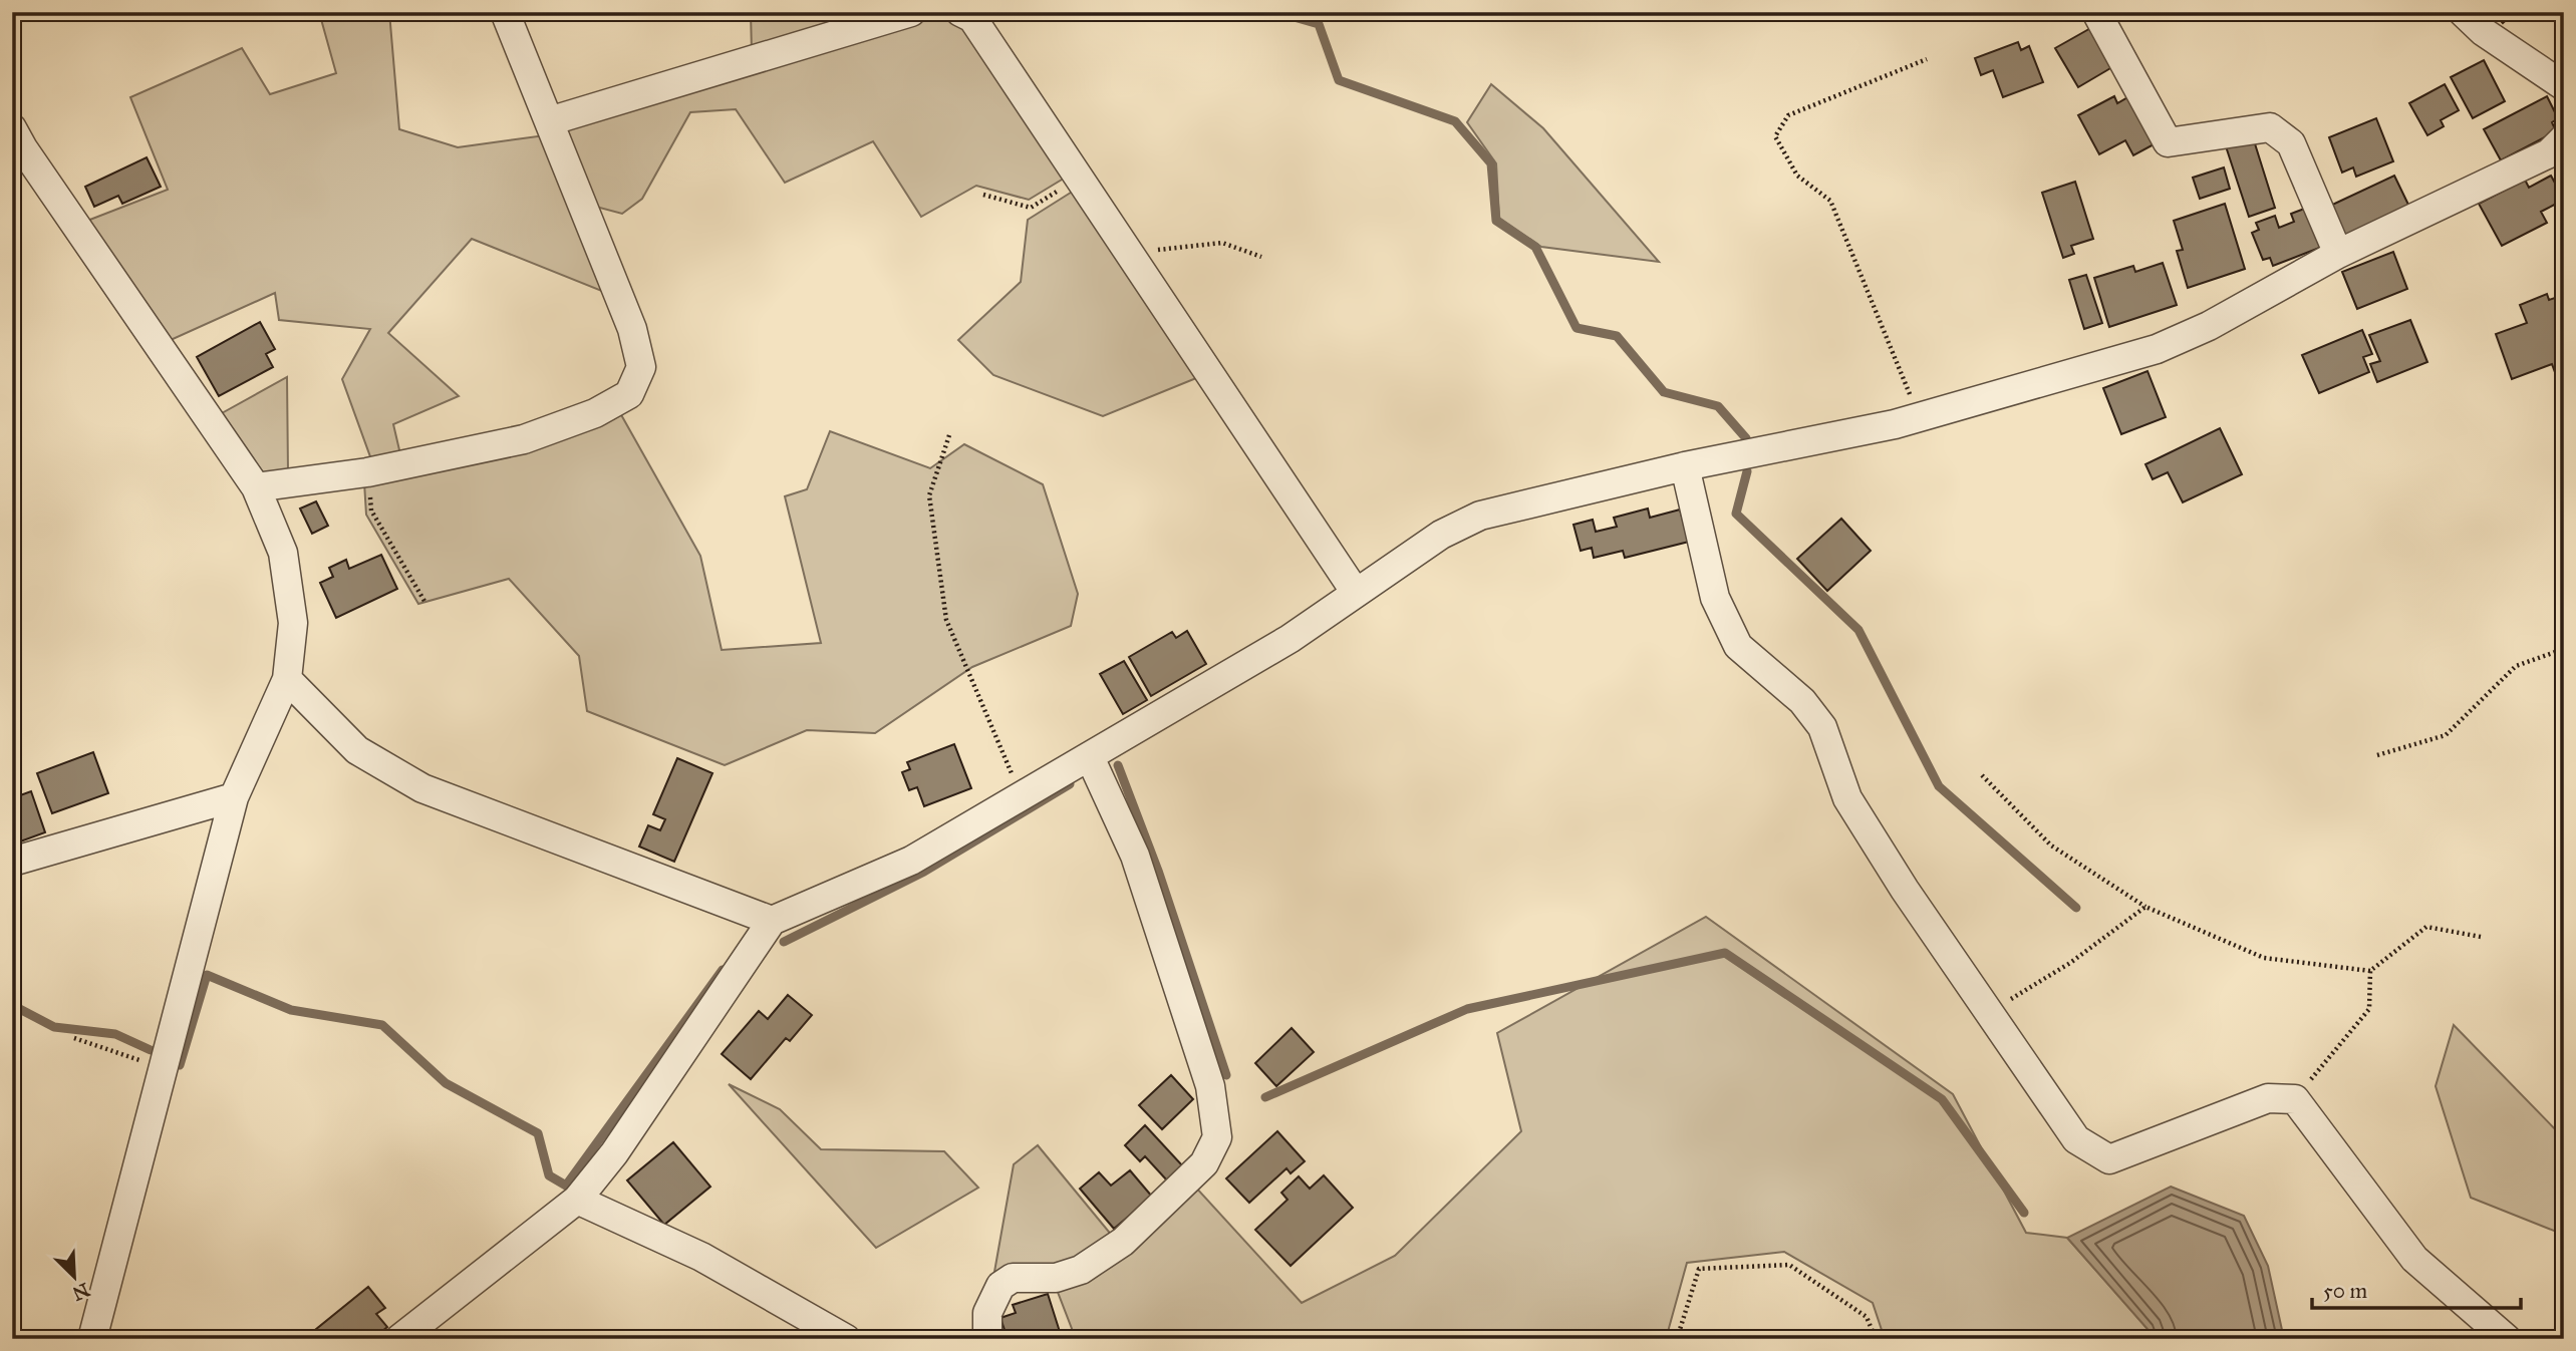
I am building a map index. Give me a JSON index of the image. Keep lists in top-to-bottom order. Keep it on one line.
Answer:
{"scale_bar":"50 m","north":"bottom right"}
